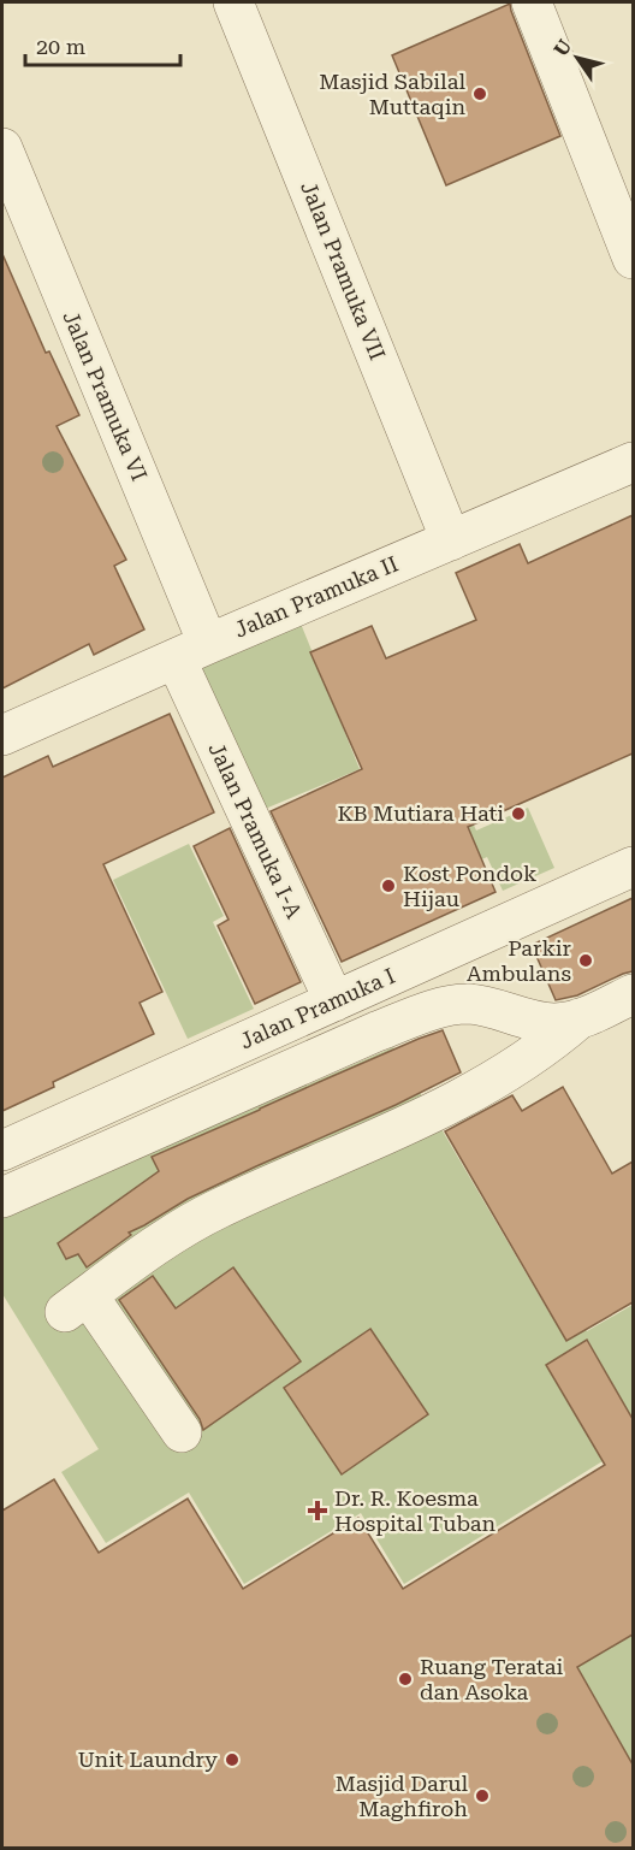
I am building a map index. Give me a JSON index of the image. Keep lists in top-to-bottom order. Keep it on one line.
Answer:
{"streets":{"street":["Jalan Pramuka VII","Jalan Pramuka VI","Jalan Pramuka II","Jalan Pramuka I-A","Jalan Pramuka I"]},"crossings":[["Jalan Pramuka VII","Jalan Pramuka II"],["Jalan Pramuka VI","Jalan Pramuka II"],["Jalan Pramuka VI","Jalan Pramuka I-A"],["Jalan Pramuka II","Jalan Pramuka I-A"],["Jalan Pramuka I-A","Jalan Pramuka I"]],"places":{"other":["Masjid Sabilal Muttaqin","KB Mutiara Hati","Kost Pondok Hijau","Parkir Ambulans","Ruang Teratai dan Asoka","Unit Laundry","Masjid Darul Maghfiroh"],"health":["Dr. R. Koesma Hospital Tuban"]},"scale_bar":"20 m","north":"top left"}
